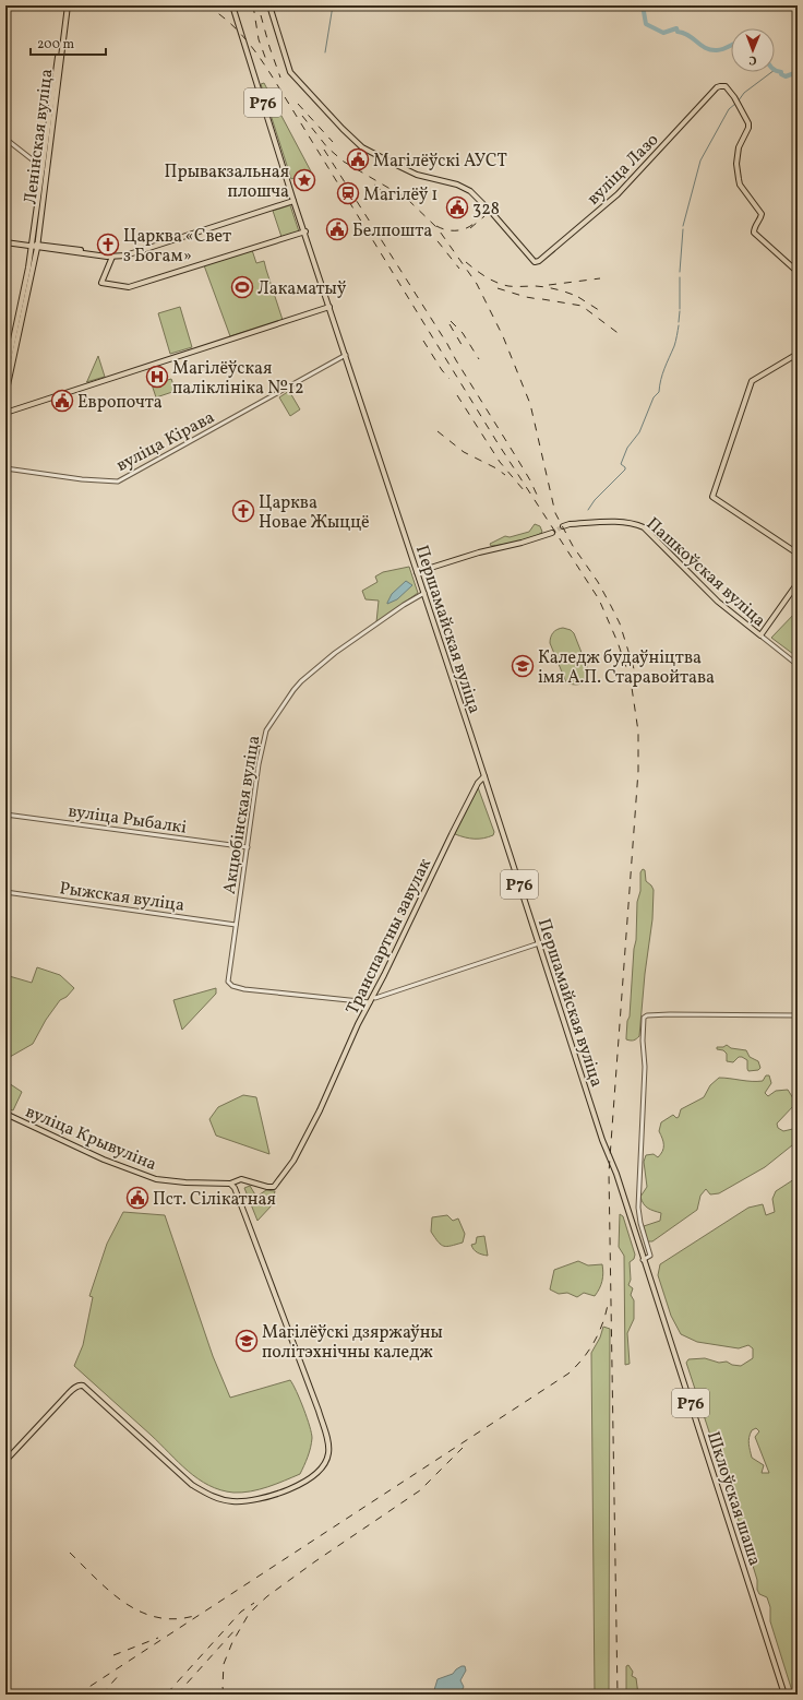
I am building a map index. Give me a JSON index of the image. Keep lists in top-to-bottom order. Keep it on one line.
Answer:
{"streets":{"main road":["Р76","Ленінская вуліца","вуліца Лазо","Пашкоўская вуліца","Першамайская вуліца","Транспартны завулак","вуліца Крывуліна","Шклоўская шаша"],"street":["вуліца Кірава","Акцюбінская вуліца","вуліца Рыбалкі","Рыжская вуліца"]},"crossings":[["вуліца Кірава","Першамайская вуліца"],["Першамайская вуліца","Акцюбінская вуліца"],["Першамайская вуліца","Транспартны завулак"],["Першамайская вуліца","Шклоўская шаша"],["Акцюбінская вуліца","вуліца Рыбалкі"],["Акцюбінская вуліца","Рыжская вуліца"],["Акцюбінская вуліца","Транспартны завулак"],["Транспартны завулак","вуліца Крывуліна"]],"places":{"public building":["Магілёўскі АУСТ","328","Белпошта","Европочта","Пст. Сілікатная"],"place":["Прывакзальная плошча"],"station":["Магілёў 1"],"church":["Царква «Свет з Богам»","Царква Новае Жыццё"],"sports":["Лакаматыў"],"hospital":["Магілёўская паліклініка №12"],"school or university":["Каледж будаўніцтва імя А.П. Старавойтава","Магілёўскі дзяржаўны політэхнічны каледж"]},"scale_bar":"200 m","north":"bottom"}
